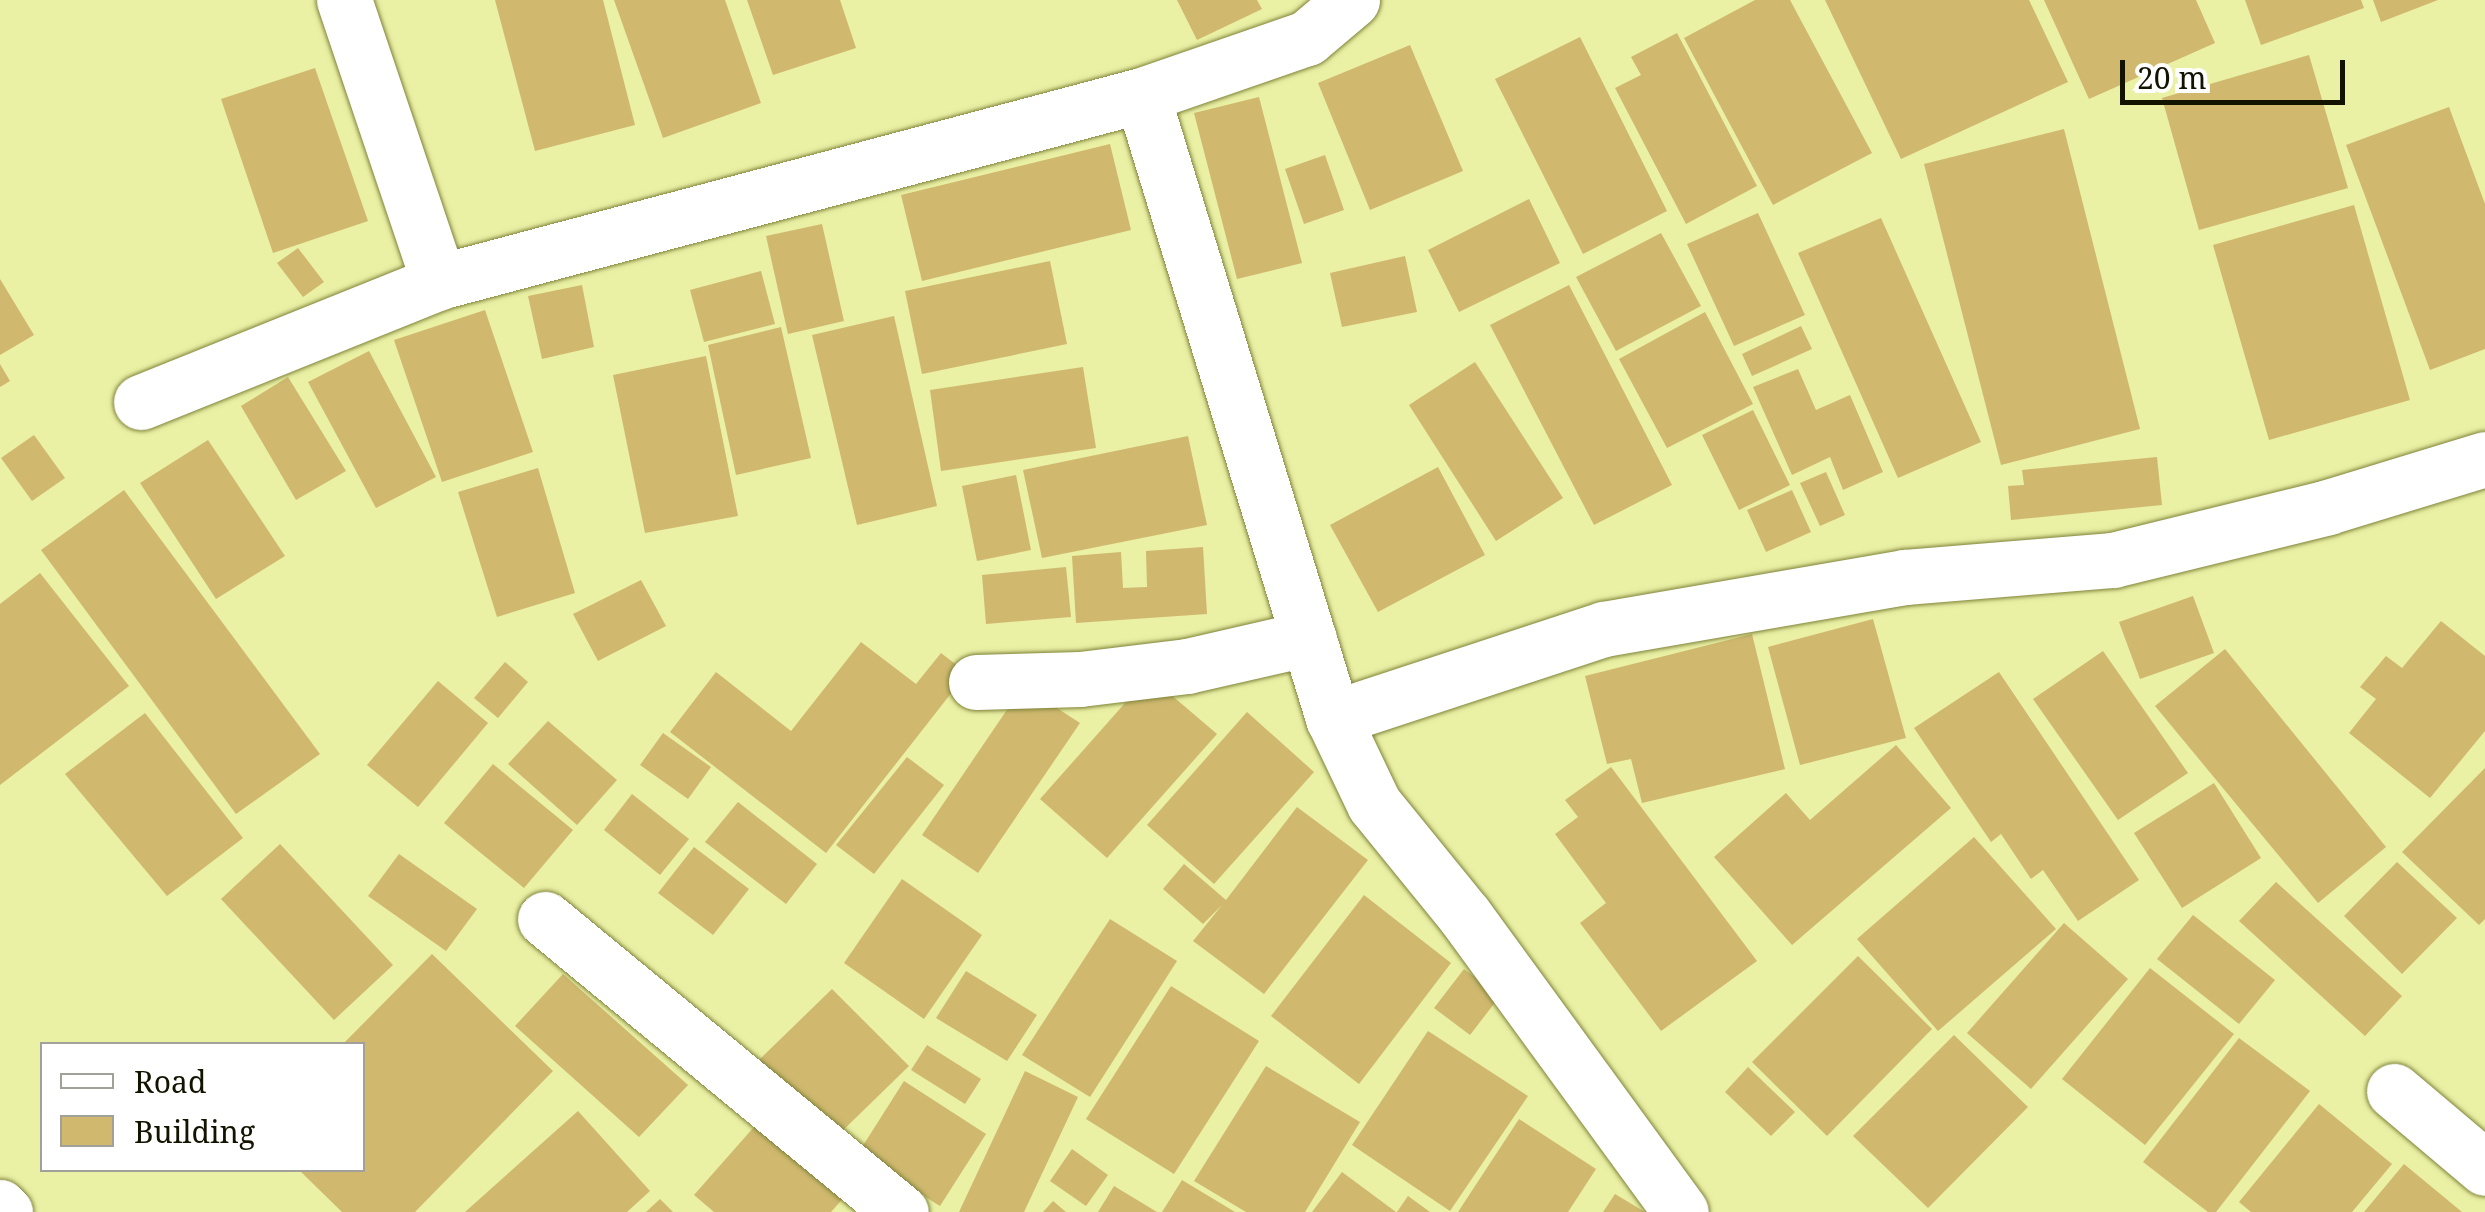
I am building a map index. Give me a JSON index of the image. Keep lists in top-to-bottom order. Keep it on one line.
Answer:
{"legend":["Road","Building"],"scale_bar":"20 m"}
